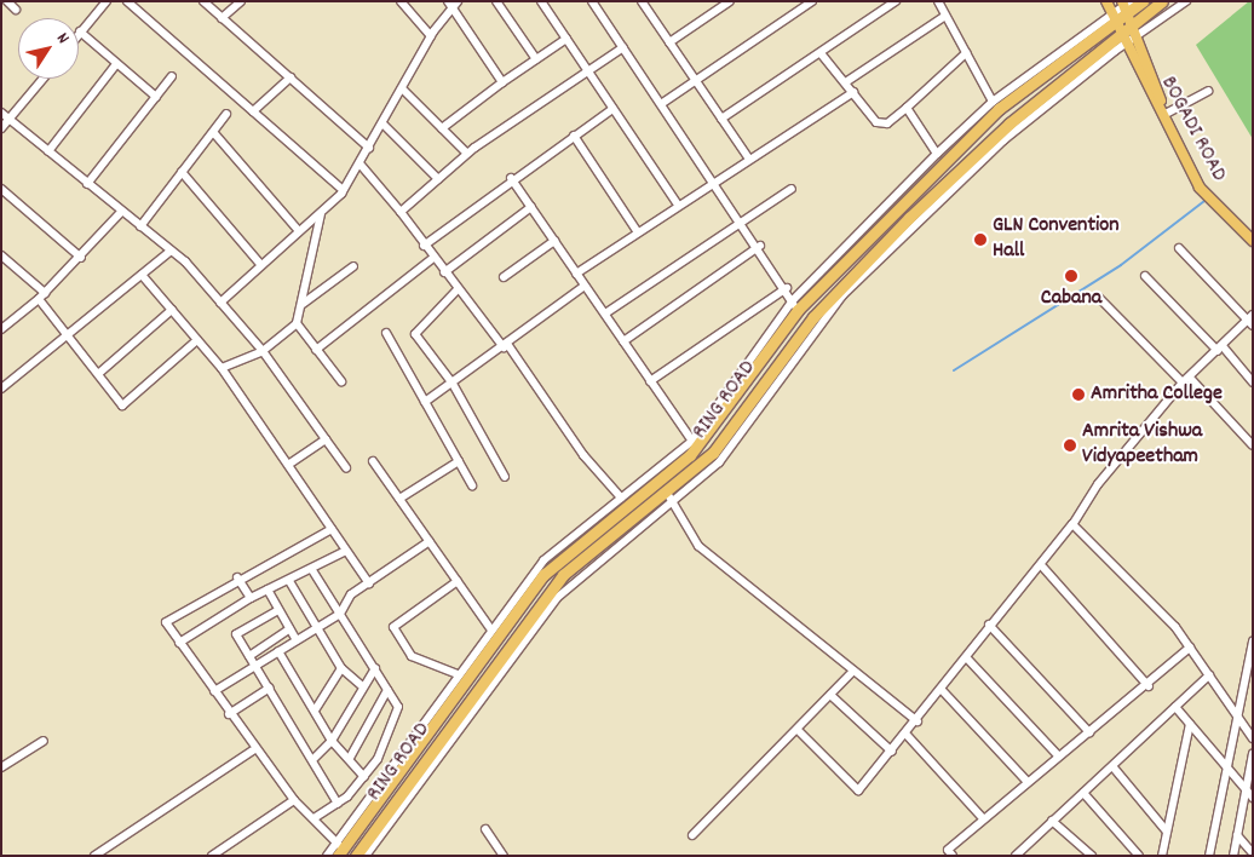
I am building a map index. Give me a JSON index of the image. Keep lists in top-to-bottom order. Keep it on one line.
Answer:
{"streets":{"highway":["RING ROAD"],"main road":["BOGADI ROAD"]},"crossings":[["BOGADI ROAD","RING ROAD"]],"places":["GLN Convention Hall","Cabana","Amritha College","Amrita Vishwa Vidyapeetham"],"north":"top right"}
